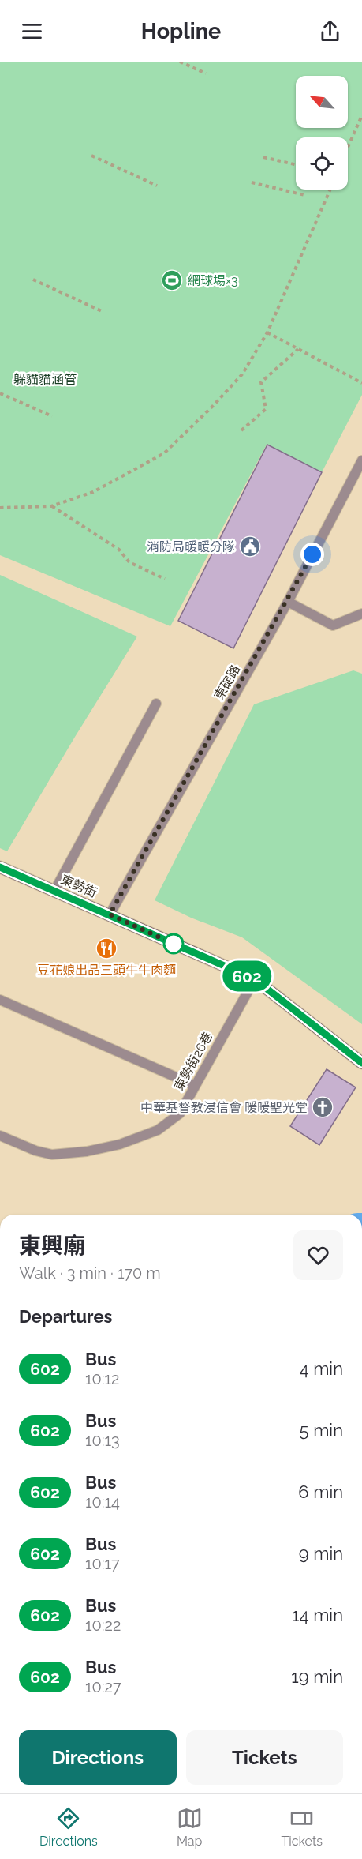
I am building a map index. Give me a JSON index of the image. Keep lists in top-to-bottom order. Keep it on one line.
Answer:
{"streets":{"main road":["東勢街"],"street":["東碇路","東勢街26巷"]},"crossings":[["東碇路","東勢街"],["東勢街","東勢街26巷"]],"parks":["躲貓貓涵管"],"places":{"sports":["網球場×3"],"public building":["消防局暖暖分隊"],"restaurant":["豆花娘出品三頭牛牛肉麵"],"church":["中華基督教浸信會 暖暖聖光堂"]},"lines":["bus line 602"],"north":"top left","page":{"header":"Hopline","on_map":"602","heading":[["東興廟","Walk · 3 min · 170 m"],"Departures"],"list":[{"mark":"602","name":"Bus","note":"10:12","value":"4 min"},{"mark":"602","name":"Bus","note":"10:13","value":"5 min"},{"mark":"602","name":"Bus","note":"10:14","value":"6 min"},{"mark":"602","name":"Bus","note":"10:17","value":"9 min"},{"mark":"602","name":"Bus","note":"10:22","value":"14 min"},{"mark":"602","name":"Bus","note":"10:27","value":"19 min"}],"buttons":["Directions","Tickets"],"tabs":["Directions","Map","Tickets"]}}
